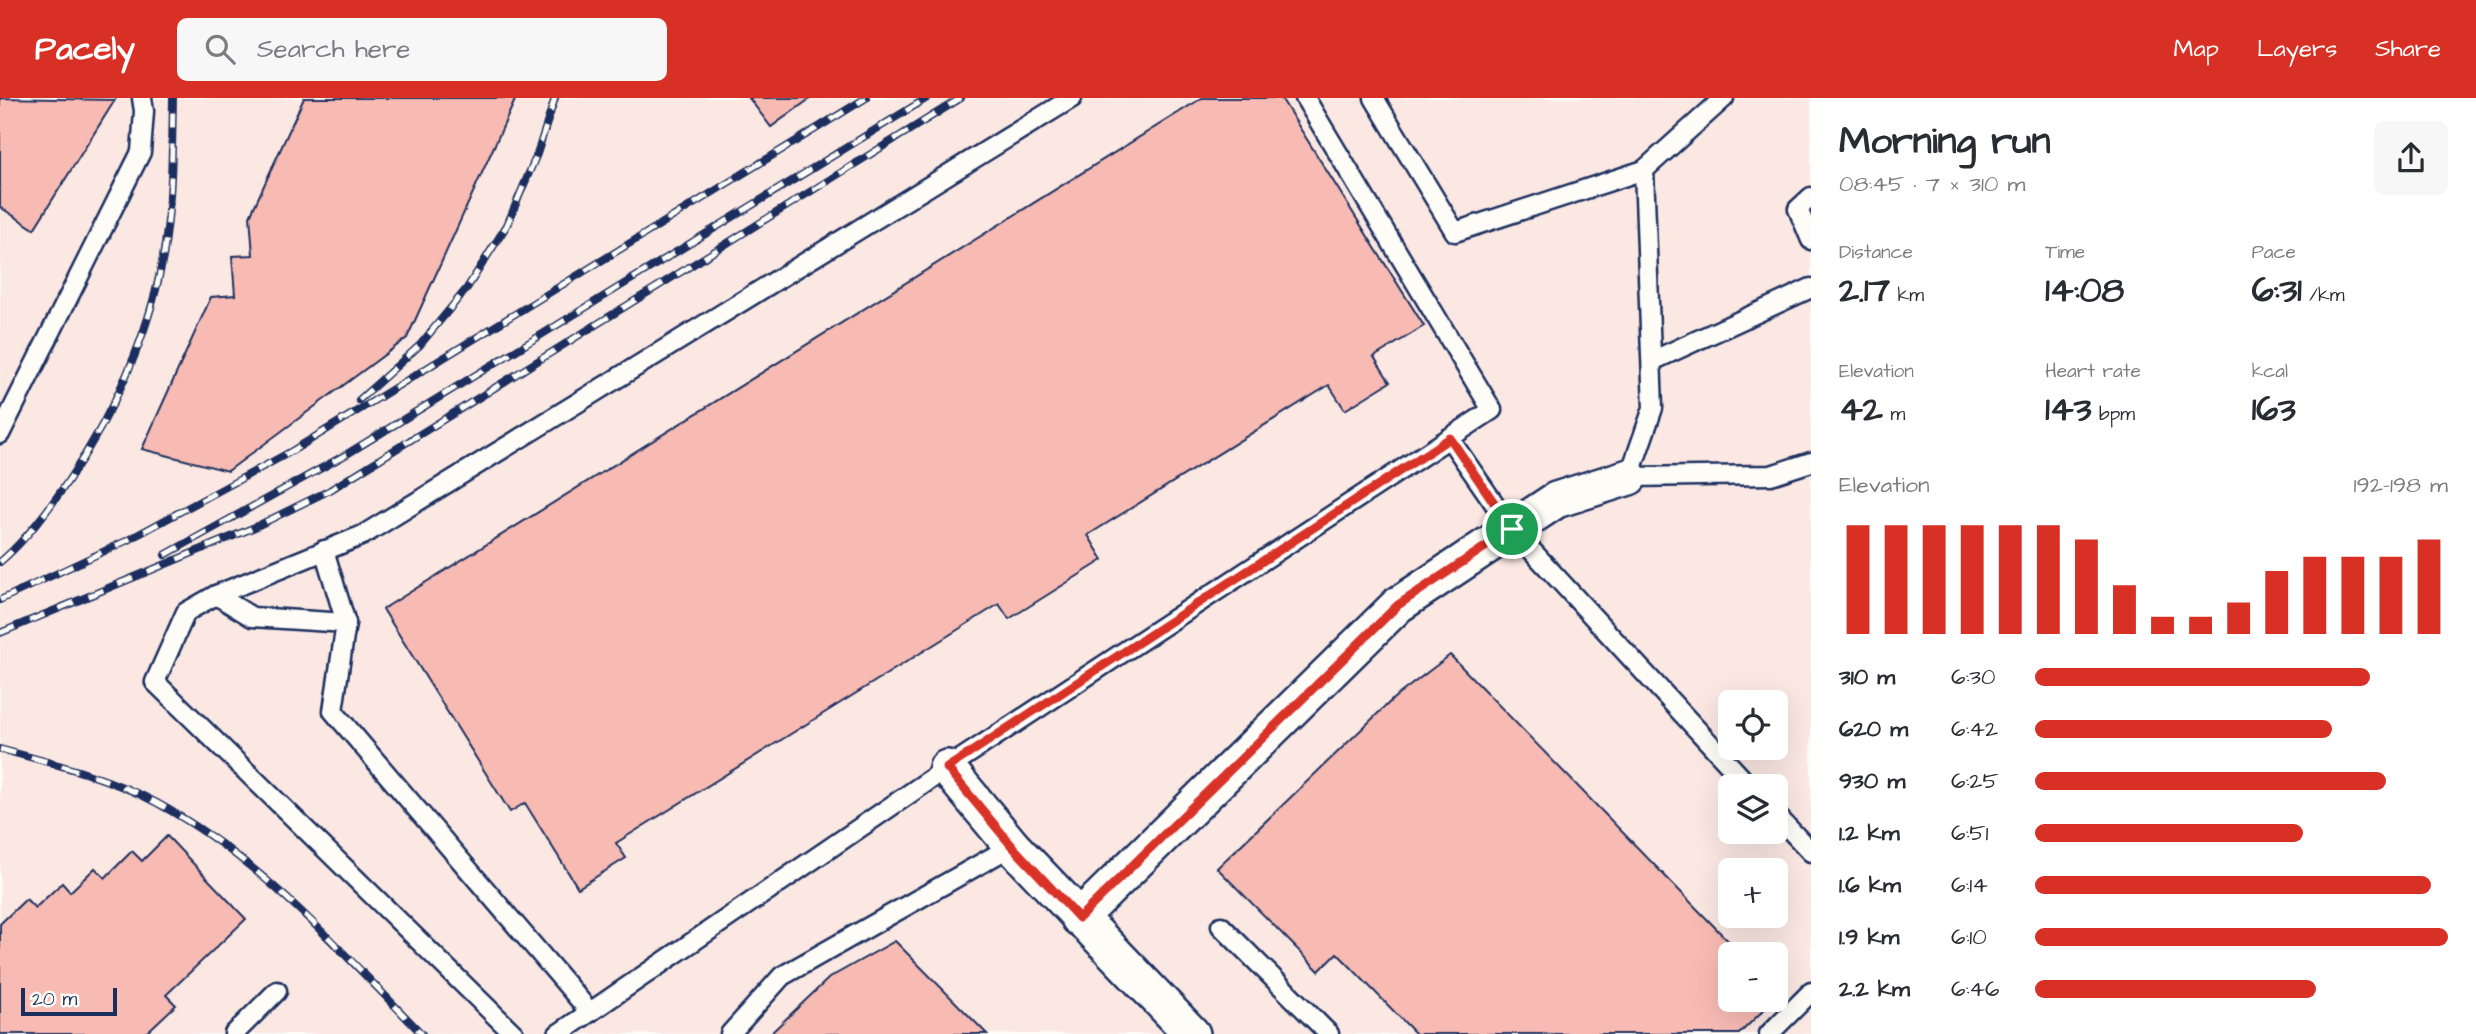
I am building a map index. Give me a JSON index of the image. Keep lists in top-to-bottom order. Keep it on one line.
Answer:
{"scale_bar":"20 m","page":{"header":"Pacely","search":"Search here","nav":["Map","Layers","Share"],"heading":["Morning run","08:45 · 7 × 310 m"],"stats":[["Distance","2.17 km"],["Time","14:08"],["Pace","6:31 /km"],["Elevation","42 m"],["Heart rate","143 bpm"],["kcal","163"]],"chart":["Elevation","192–198 m"],"list":[{"name":"310 m","note":"6:30"},{"name":"620 m","note":"6:42"},{"name":"930 m","note":"6:25"},{"name":"1.2 km","note":"6:51"},{"name":"1.6 km","note":"6:14"},{"name":"1.9 km","note":"6:10"},{"name":"2.2 km","note":"6:46"}],"map_buttons":["+","−"],"scale":"20 m"}}
